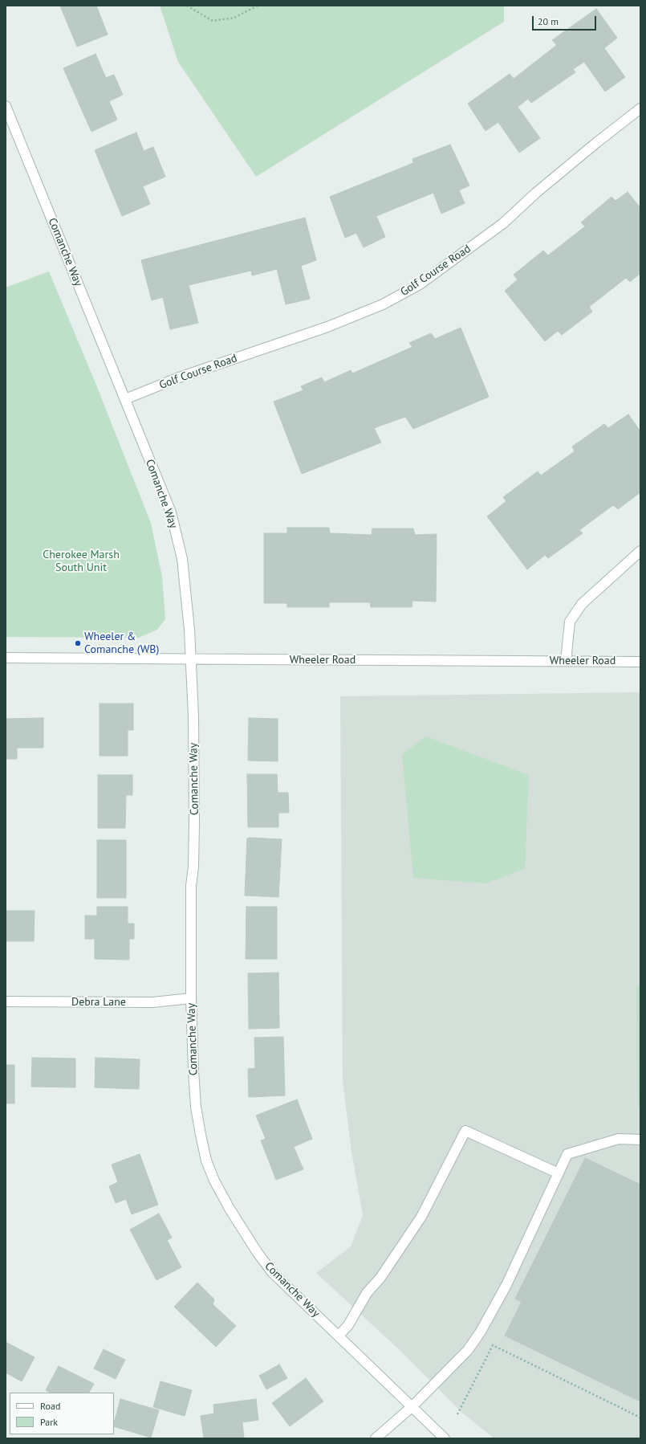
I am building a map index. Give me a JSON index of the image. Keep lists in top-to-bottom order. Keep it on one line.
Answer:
{"streets":{"street":["Comanche Way","Golf Course Road","Wheeler Road","Debra Lane"]},"crossings":[["Comanche Way","Golf Course Road"],["Comanche Way","Wheeler Road"],["Comanche Way","Debra Lane"]],"parks":["Cherokee Marsh South Unit"],"places":["Wheeler & Comanche (WB)"],"legend":["Road","Park"],"scale_bar":"20 m"}
